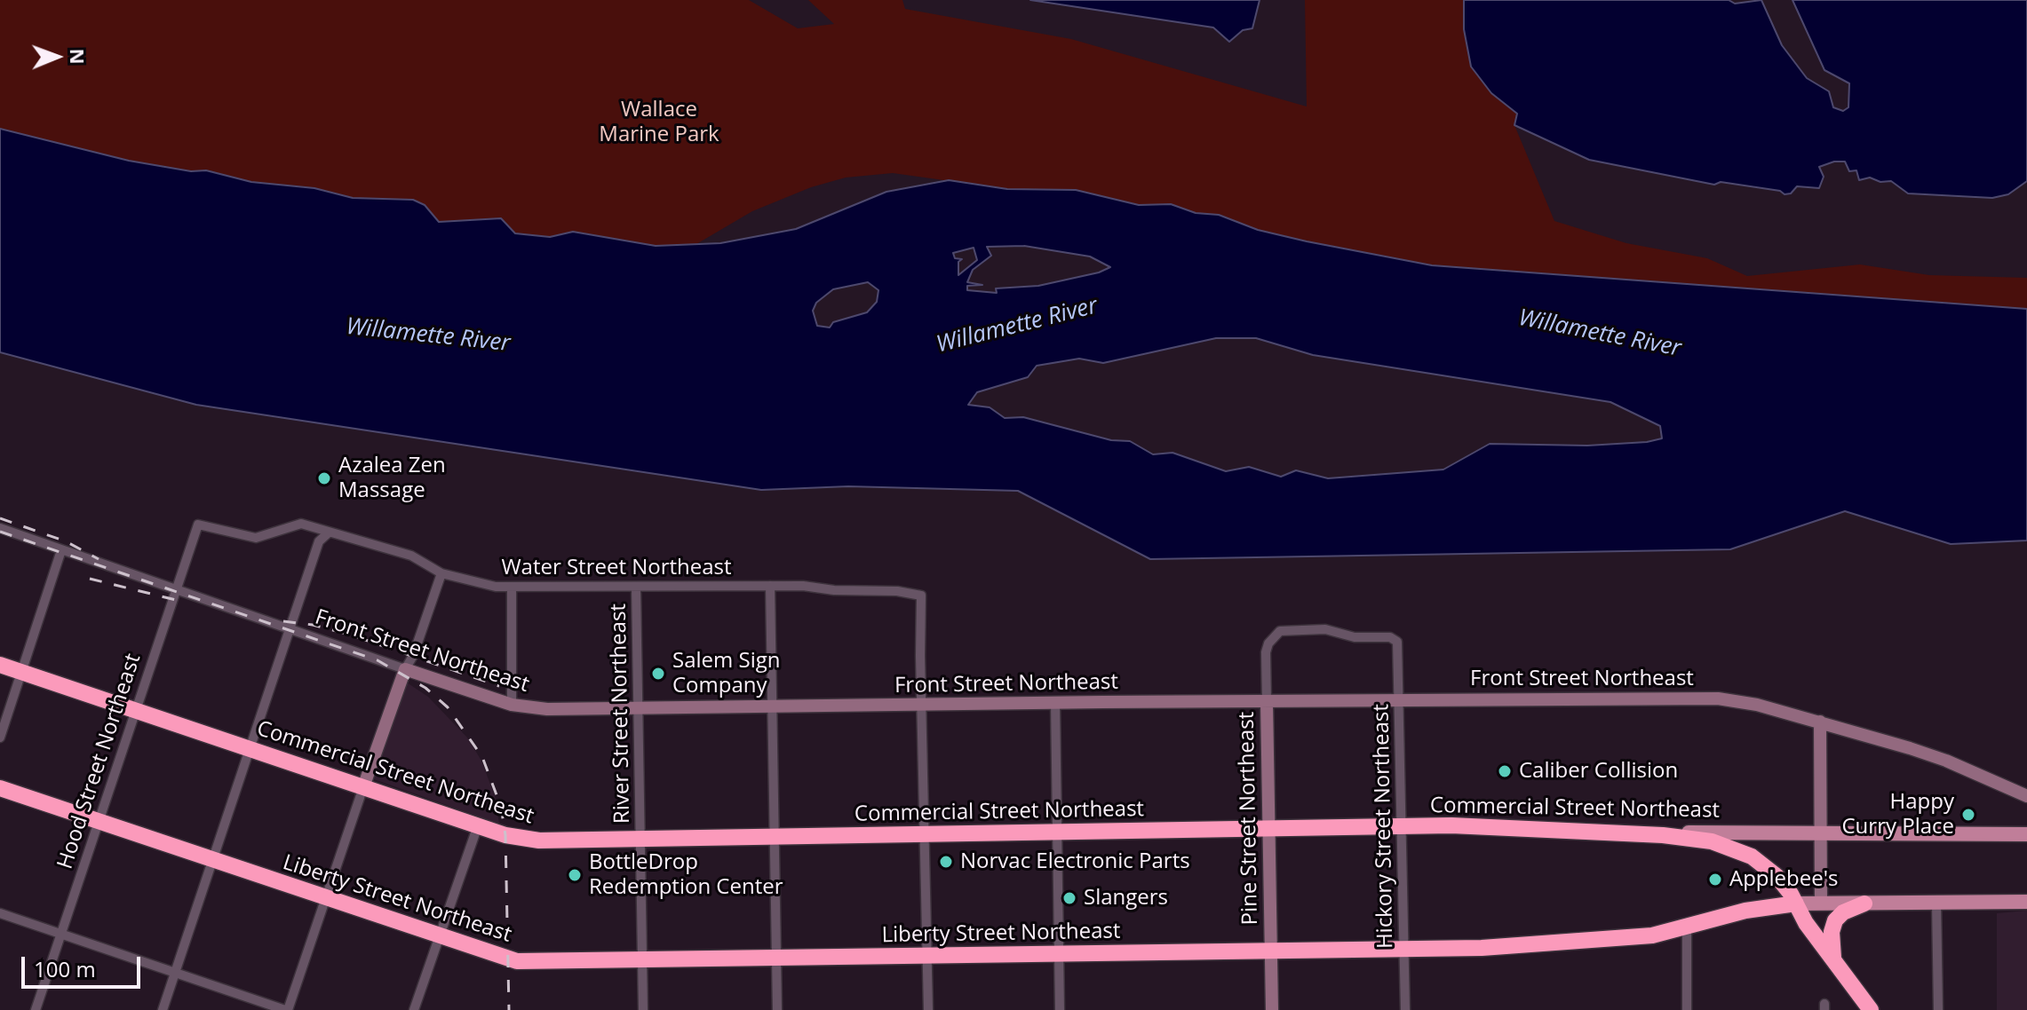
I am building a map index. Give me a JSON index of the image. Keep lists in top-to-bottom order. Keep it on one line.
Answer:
{"streets":{"highway":["Commercial Street Northeast","Liberty Street Northeast"],"street":["Water Street Northeast","Front Street Northeast","River Street Northeast","Hood Street Northeast","Pine Street Northeast","Hickory Street Northeast"]},"crossings":[["Water Street Northeast","Front Street Northeast"],["Water Street Northeast","River Street Northeast"],["Water Street Northeast","Hood Street Northeast"],["Front Street Northeast","River Street Northeast"],["Front Street Northeast","Hood Street Northeast"],["Front Street Northeast","Pine Street Northeast"],["Front Street Northeast","Hickory Street Northeast"],["River Street Northeast","Commercial Street Northeast"],["River Street Northeast","Liberty Street Northeast"],["Hood Street Northeast","Commercial Street Northeast"],["Hood Street Northeast","Liberty Street Northeast"],["Commercial Street Northeast","Pine Street Northeast"],["Commercial Street Northeast","Hickory Street Northeast"],["Pine Street Northeast","Hickory Street Northeast"],["Pine Street Northeast","Liberty Street Northeast"],["Hickory Street Northeast","Liberty Street Northeast"]],"water":["Willamette River"],"parks":["Wallace Marine Park"],"places":["Azalea Zen Massage","Salem Sign Company","Caliber Collision","Happy Curry Place","Norvac Electronic Parts","BottleDrop Redemption Center","Applebee's","Slangers"],"scale_bar":"100 m","north":"right"}
